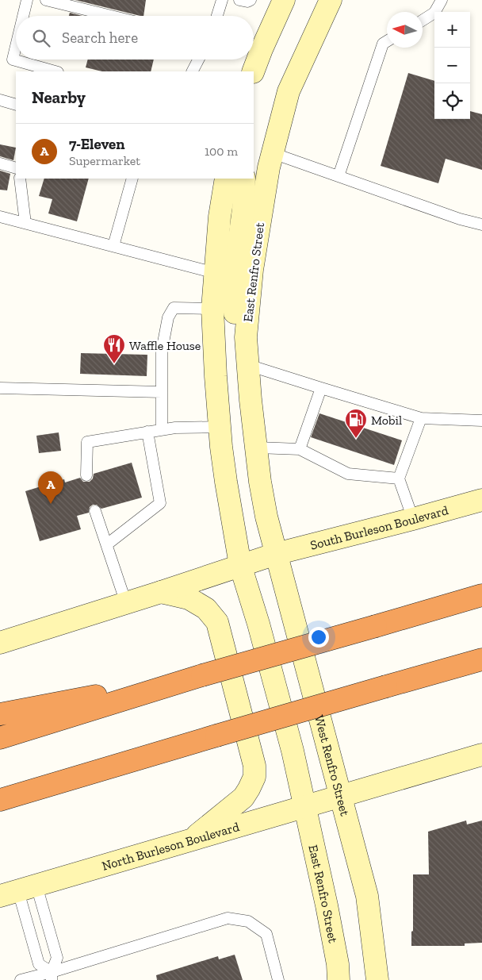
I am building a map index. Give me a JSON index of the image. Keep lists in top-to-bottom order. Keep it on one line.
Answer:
{"streets":{"main road":["East Renfro Street","South Burleson Boulevard","West Renfro Street","North Burleson Boulevard"]},"crossings":[["East Renfro Street","South Burleson Boulevard"],["East Renfro Street","West Renfro Street"],["East Renfro Street","North Burleson Boulevard"],["South Burleson Boulevard","West Renfro Street"],["West Renfro Street","North Burleson Boulevard"]],"places":{"restaurant":["Waffle House"],"fuel station":["Mobil"]},"north":"left","page":{"map_buttons":["+","−"],"search":"Search here","heading":"Nearby","list":[{"mark":"A","name":"7-Eleven","note":"Supermarket","value":"100 m"}],"pins":"A"}}
